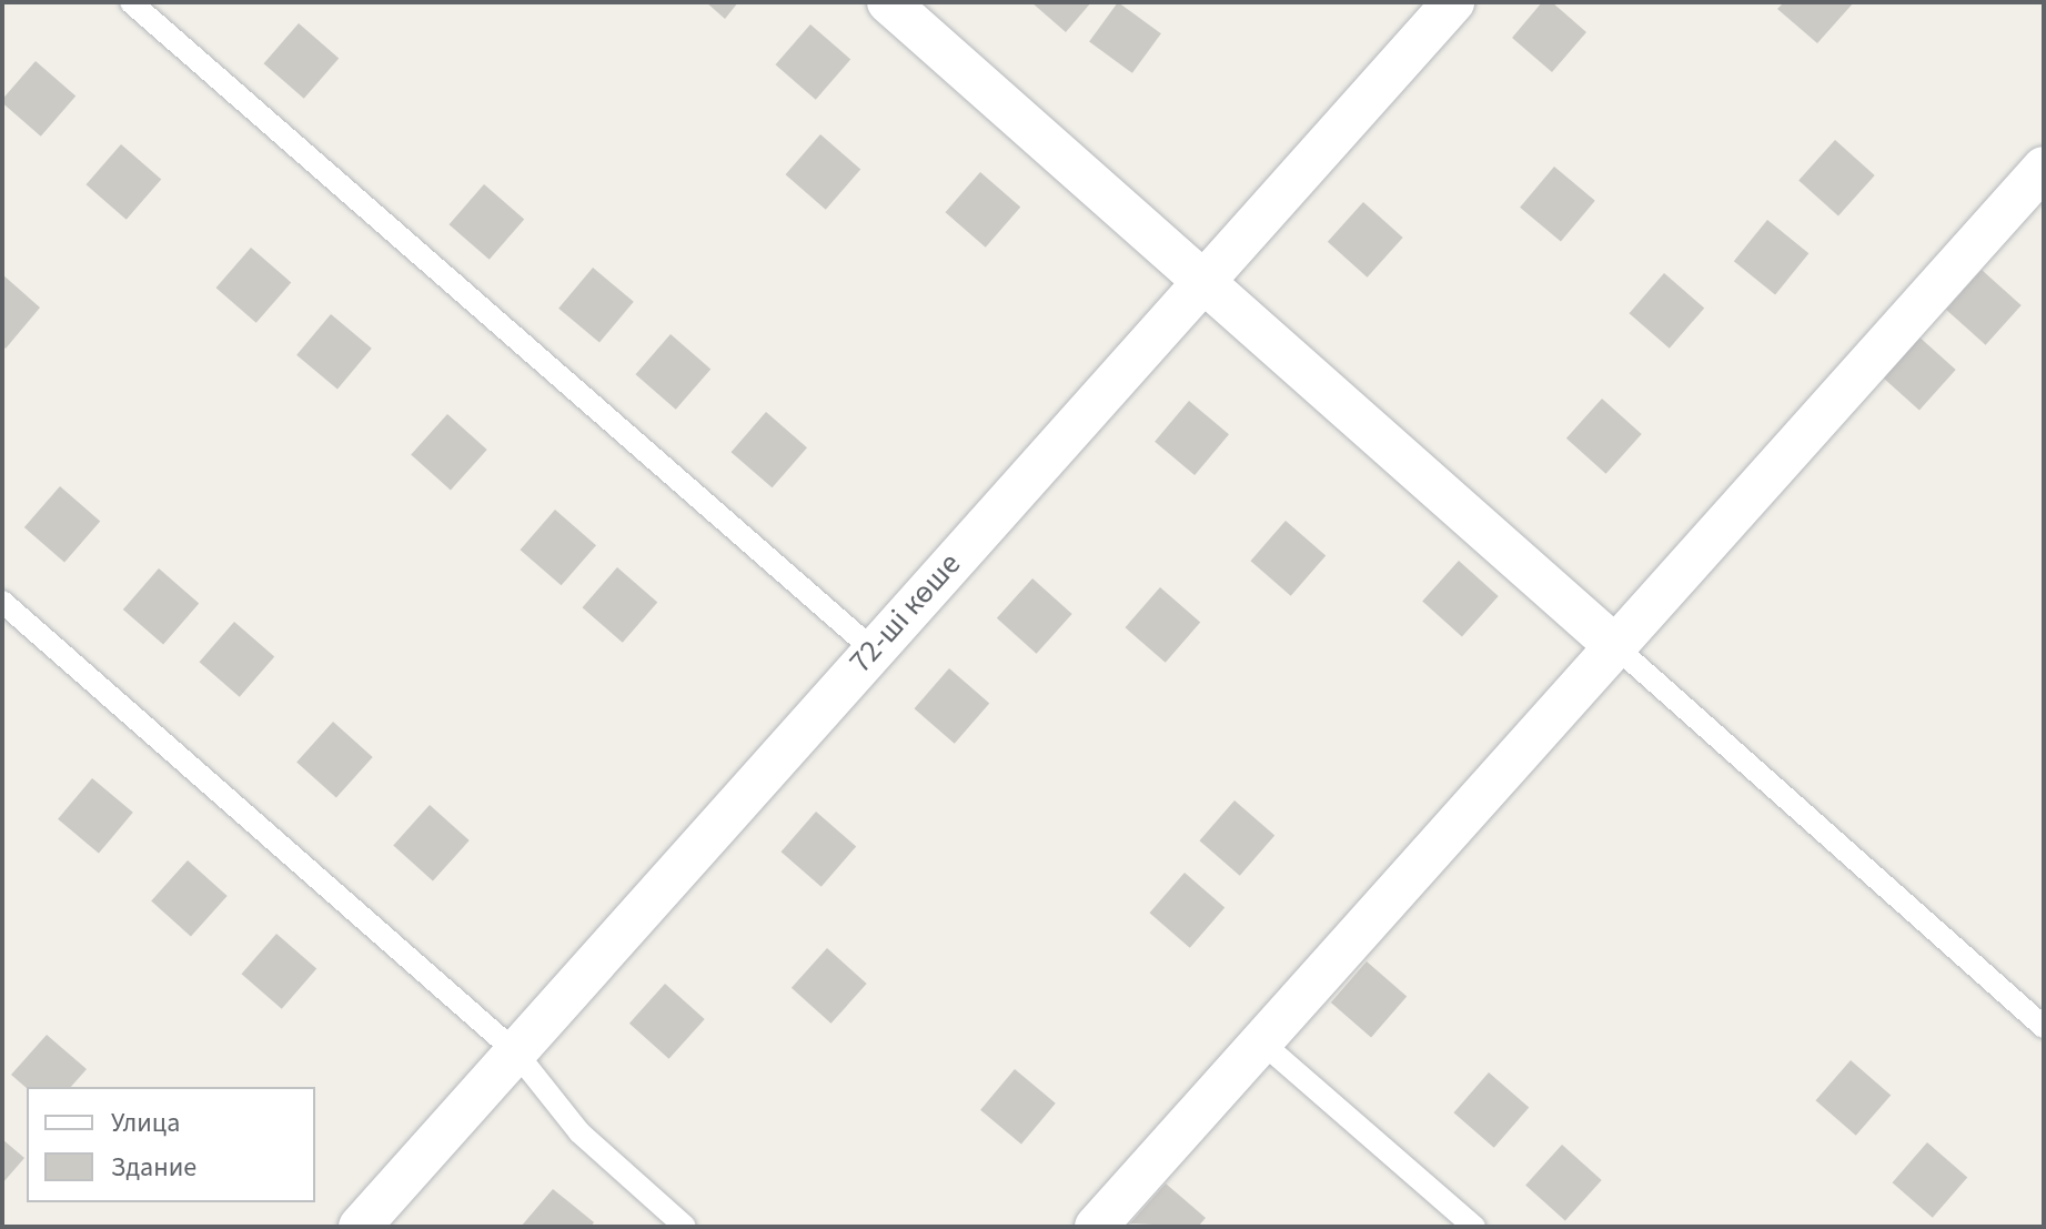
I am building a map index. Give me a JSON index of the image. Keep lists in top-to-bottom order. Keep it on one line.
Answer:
{"streets":{"street":["72-ші көше"]},"legend":["Улица","Здание"]}
